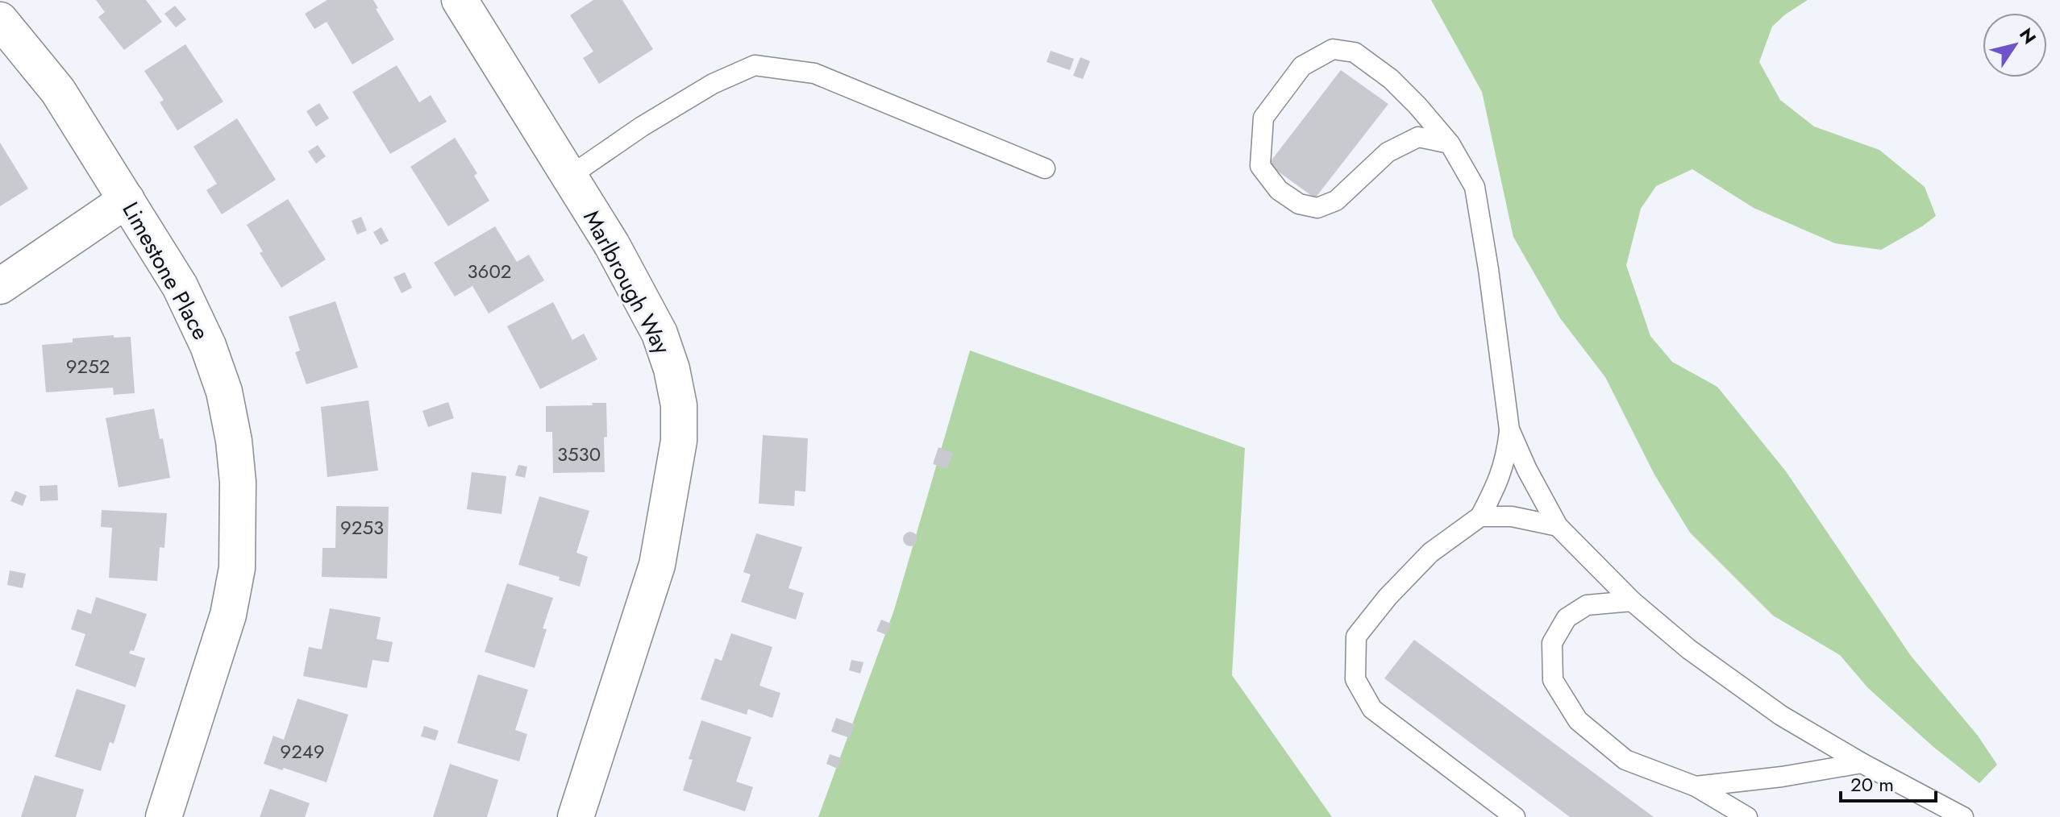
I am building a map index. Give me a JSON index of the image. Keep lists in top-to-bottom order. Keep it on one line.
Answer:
{"streets":{"street":["Limestone Place","Marlbrough Way"]},"house_numbers":["3602","9252","3530","9253","9249"],"scale_bar":"20 m","north":"top right"}
